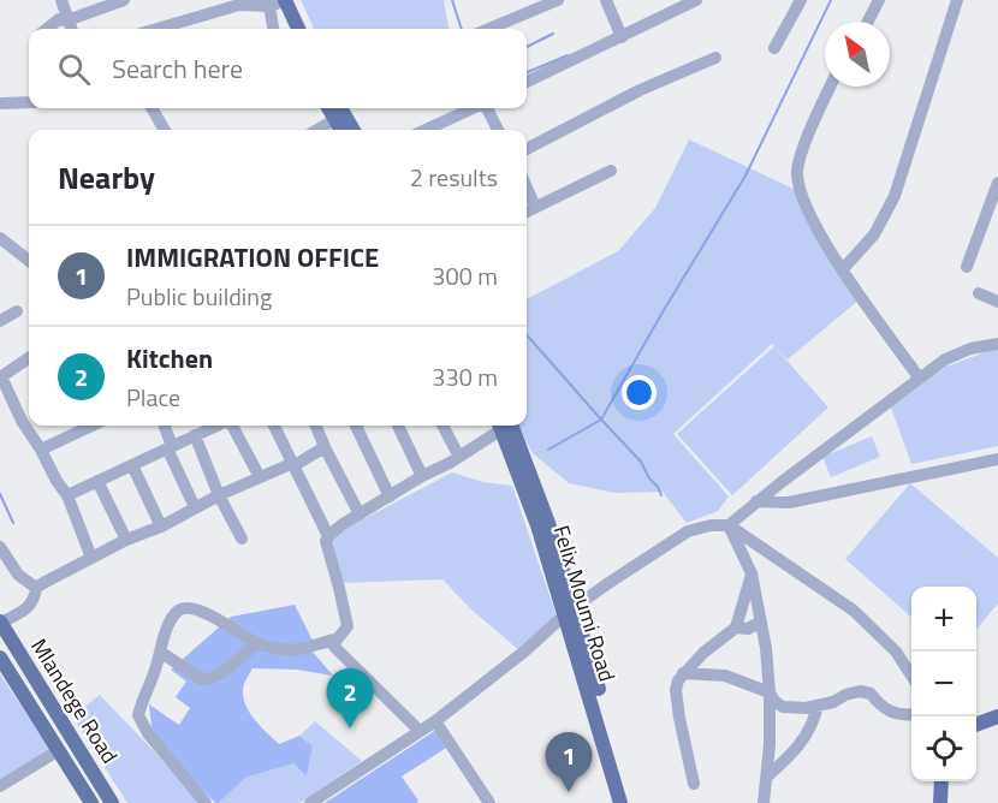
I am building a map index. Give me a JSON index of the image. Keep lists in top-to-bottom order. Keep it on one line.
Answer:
{"streets":{"main road":["Felix Moumi Road","Mlandege Road"]},"north":"top left","page":{"search":"Search here","heading":["Nearby","2 results"],"list":[{"mark":"1","name":"IMMIGRATION OFFICE","note":"Public building","value":"300 m"},{"mark":"2","name":"Kitchen","note":"Place","value":"330 m"}],"map_buttons":["+","−"],"pins":["2","1"]}}
